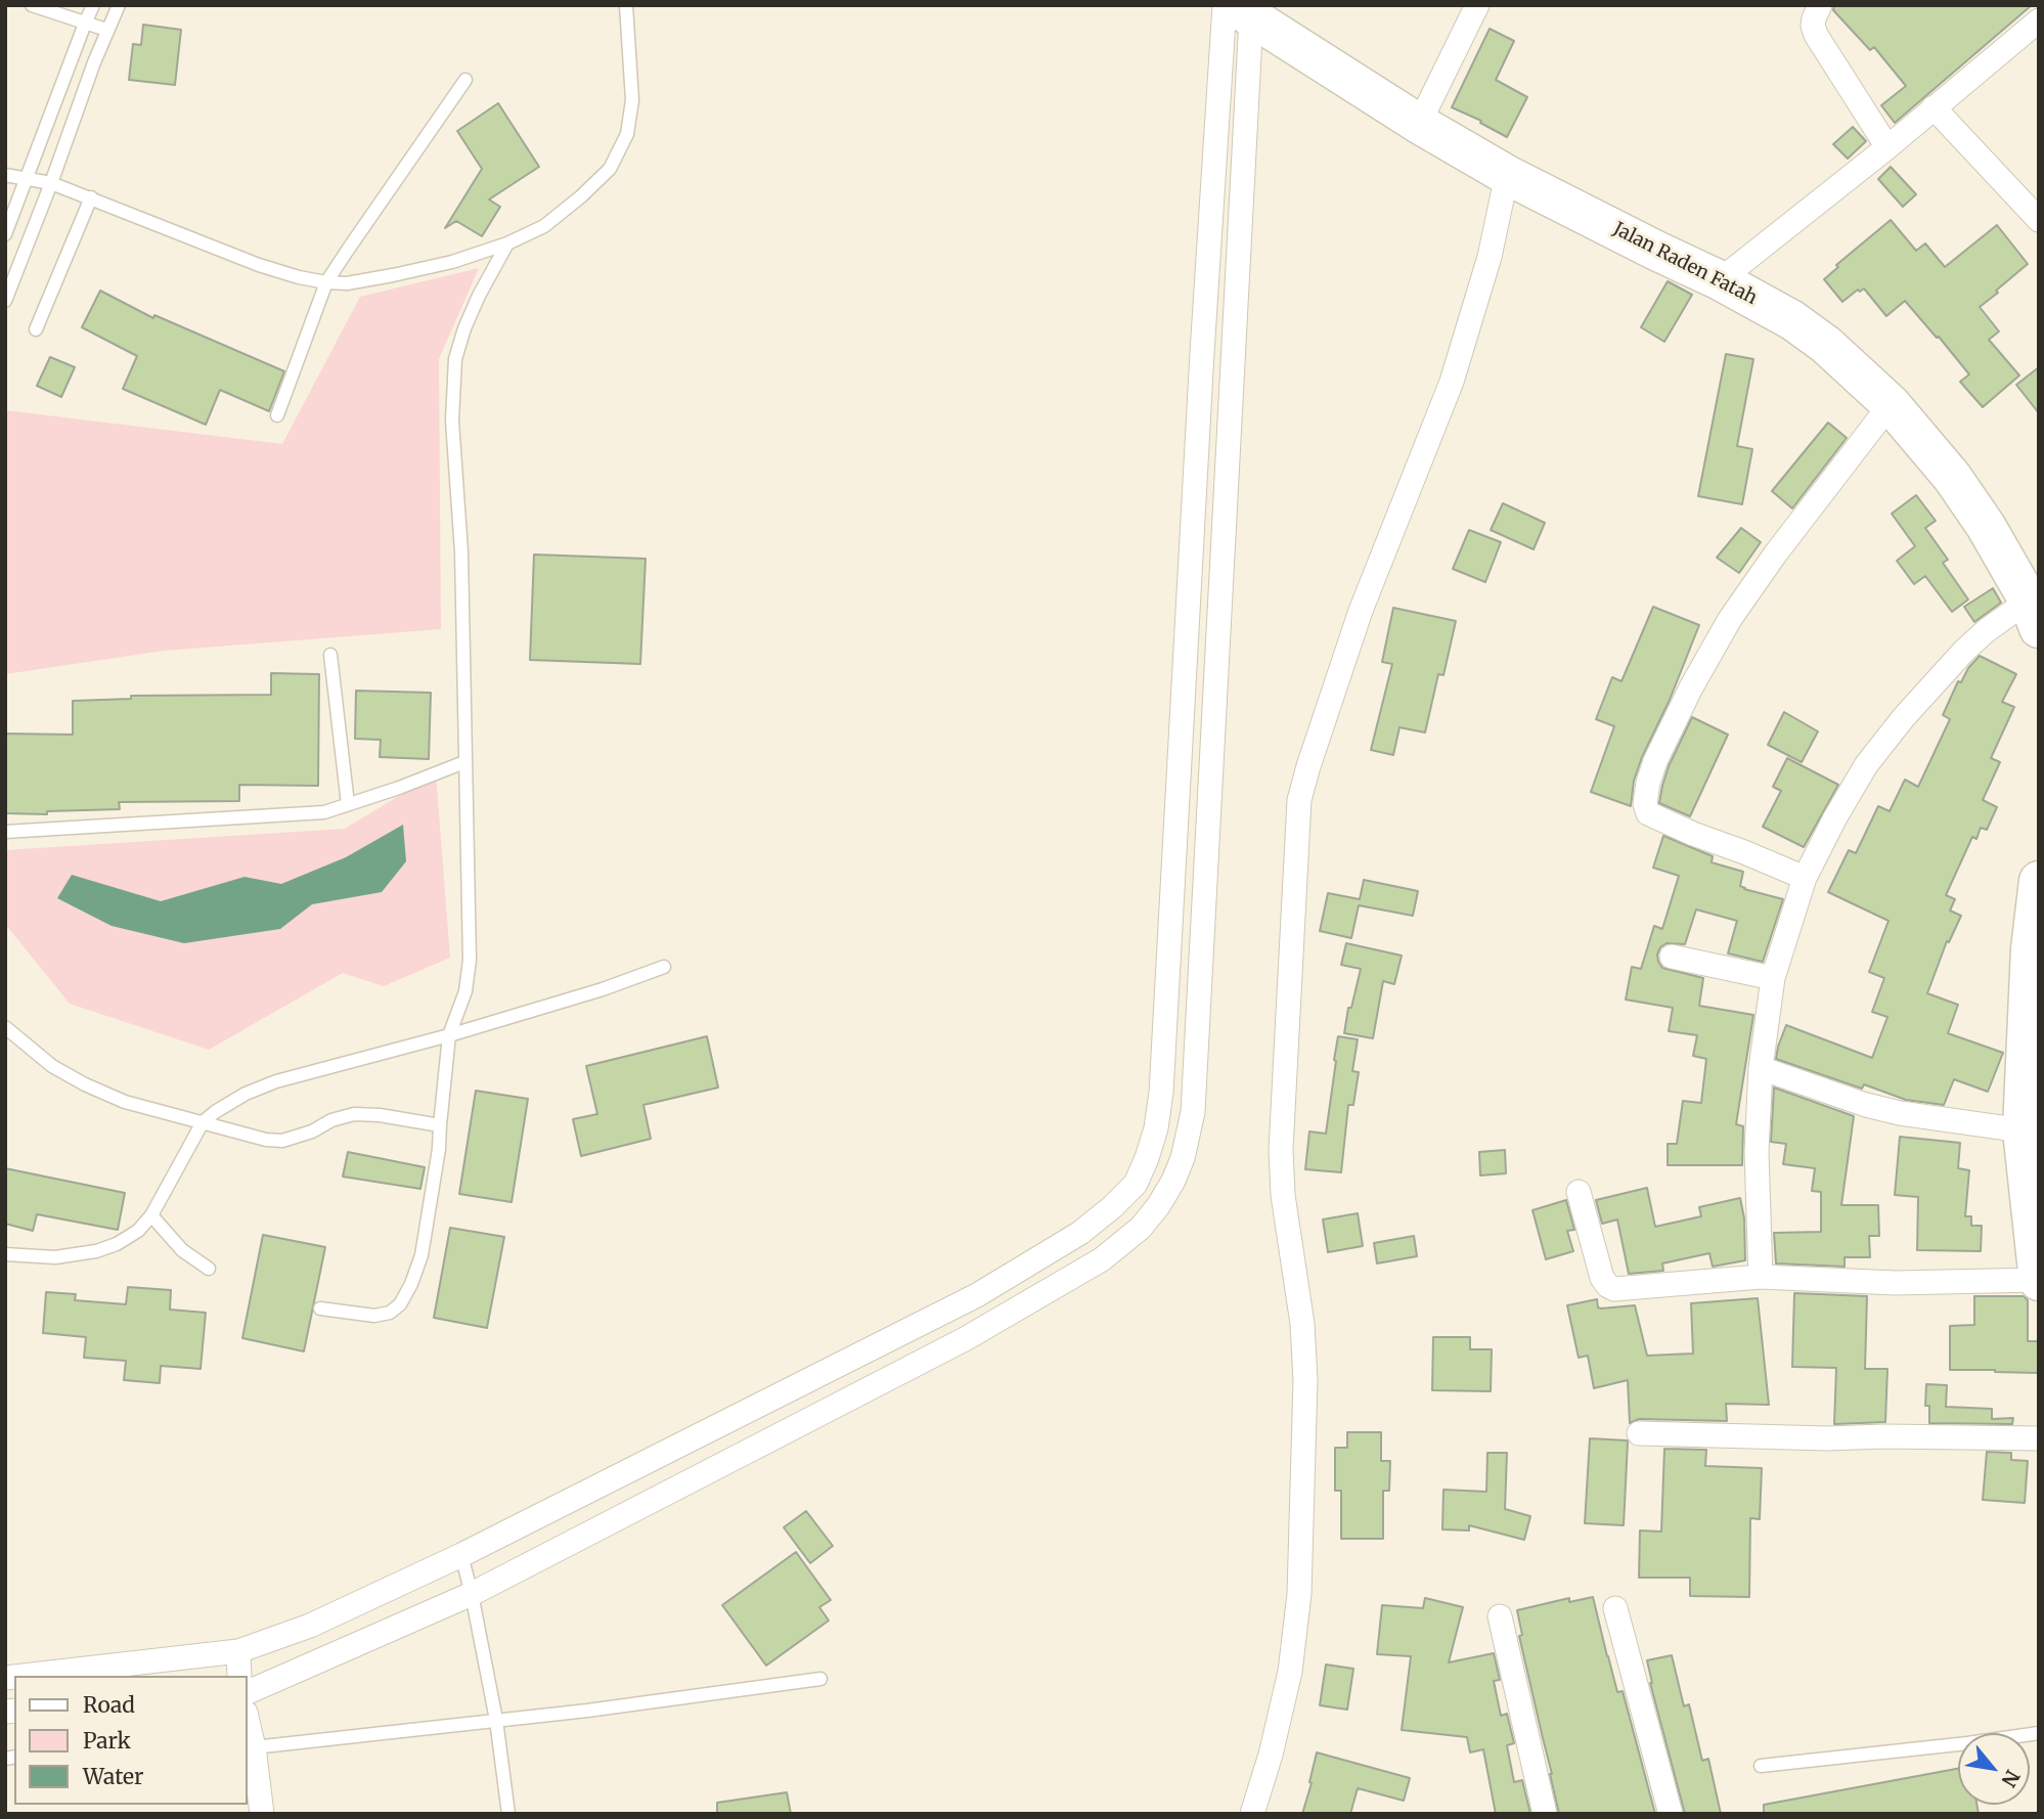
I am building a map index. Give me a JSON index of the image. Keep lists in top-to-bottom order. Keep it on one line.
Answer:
{"streets":{"highway":["Jalan Raden Fatah"]},"legend":["Road","Park","Water"],"north":"bottom right"}
